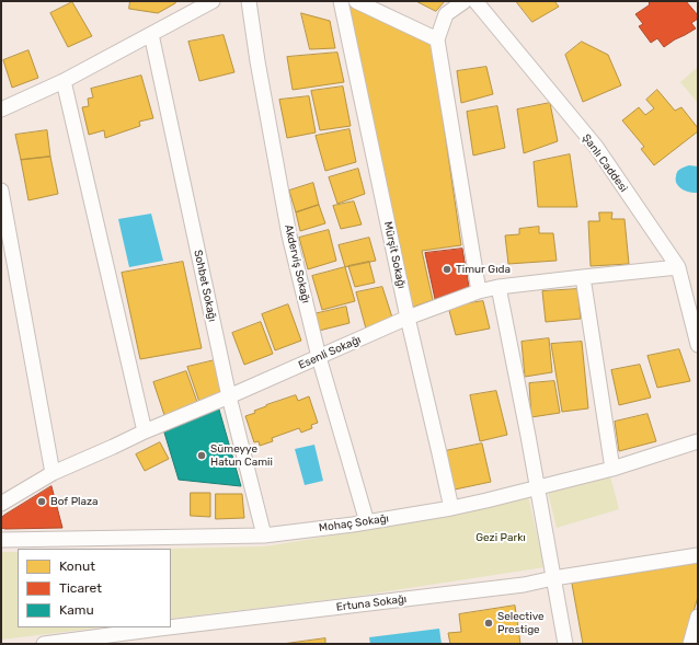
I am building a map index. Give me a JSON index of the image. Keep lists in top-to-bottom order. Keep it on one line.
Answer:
{"streets":{"street":["Şanlı Caddesi","Mürşit Sokağı","Akderviş Sokağı","Sohbet Sokağı","Esenli Sokağı","Mohaç Sokağı","Ertuna Sokağı"]},"crossings":[["Şanlı Caddesi","Esenli Sokağı"],["Mürşit Sokağı","Esenli Sokağı"],["Mürşit Sokağı","Mohaç Sokağı"],["Akderviş Sokağı","Esenli Sokağı"],["Akderviş Sokağı","Mohaç Sokağı"],["Sohbet Sokağı","Esenli Sokağı"],["Sohbet Sokağı","Mohaç Sokağı"]],"parks":["Gezi Parkı"],"places":["Timur Gıda","Sümeyye Hatun Camii","Bof Plaza","Selective Prestige"],"legend":["Konut","Ticaret","Kamu"]}
